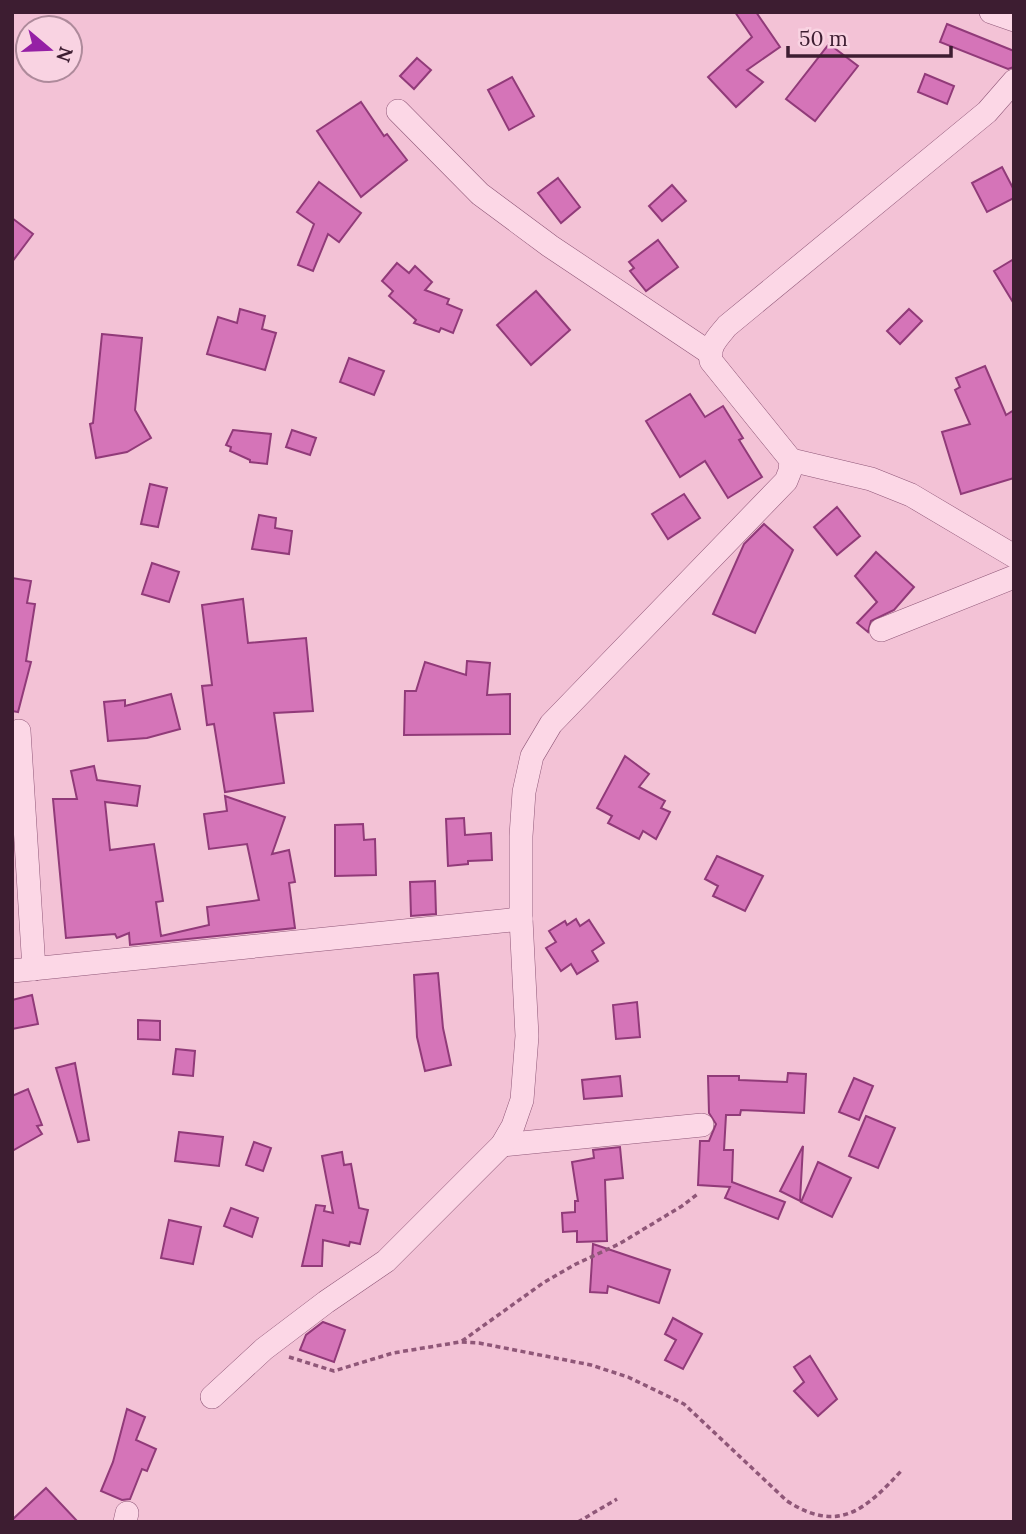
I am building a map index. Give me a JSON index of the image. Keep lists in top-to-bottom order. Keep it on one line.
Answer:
{"scale_bar":"50 m","north":"right"}
